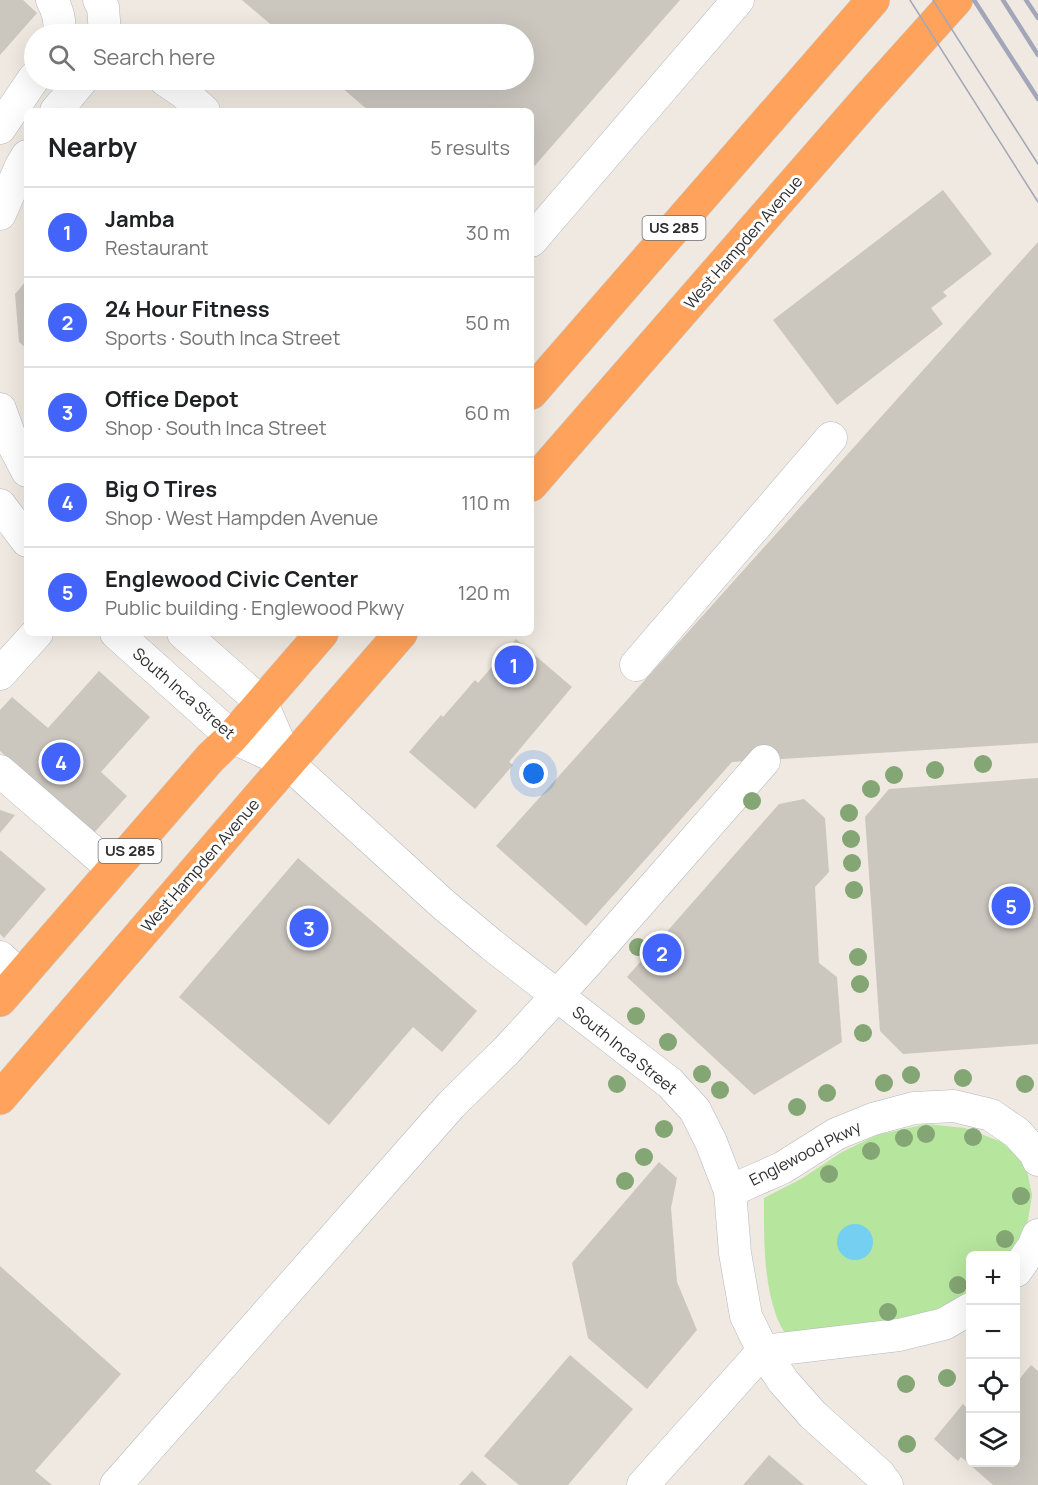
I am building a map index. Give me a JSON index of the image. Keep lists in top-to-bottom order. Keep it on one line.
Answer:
{"streets":{"highway":["US 285","West Hampden Avenue"],"street":["South Inca Street","Englewood Pkwy"]},"crossings":[["US 285","South Inca Street"],["West Hampden Avenue","South Inca Street"],["South Inca Street","Englewood Pkwy"]],"page":{"search":"Search here","heading":["Nearby","5 results"],"list":[{"mark":"1","name":"Jamba","note":"Restaurant","value":"30 m"},{"mark":"2","name":"24 Hour Fitness","note":"Sports · South Inca Street","value":"50 m"},{"mark":"3","name":"Office Depot","note":"Shop · South Inca Street","value":"60 m"},{"mark":"4","name":"Big O Tires","note":"Shop · West Hampden Avenue","value":"110 m"},{"mark":"5","name":"Englewood Civic Center","note":"Public building · Englewood Pkwy","value":"120 m"}],"pins":["1","4","5","3","2"],"map_buttons":["+","−"]}}
